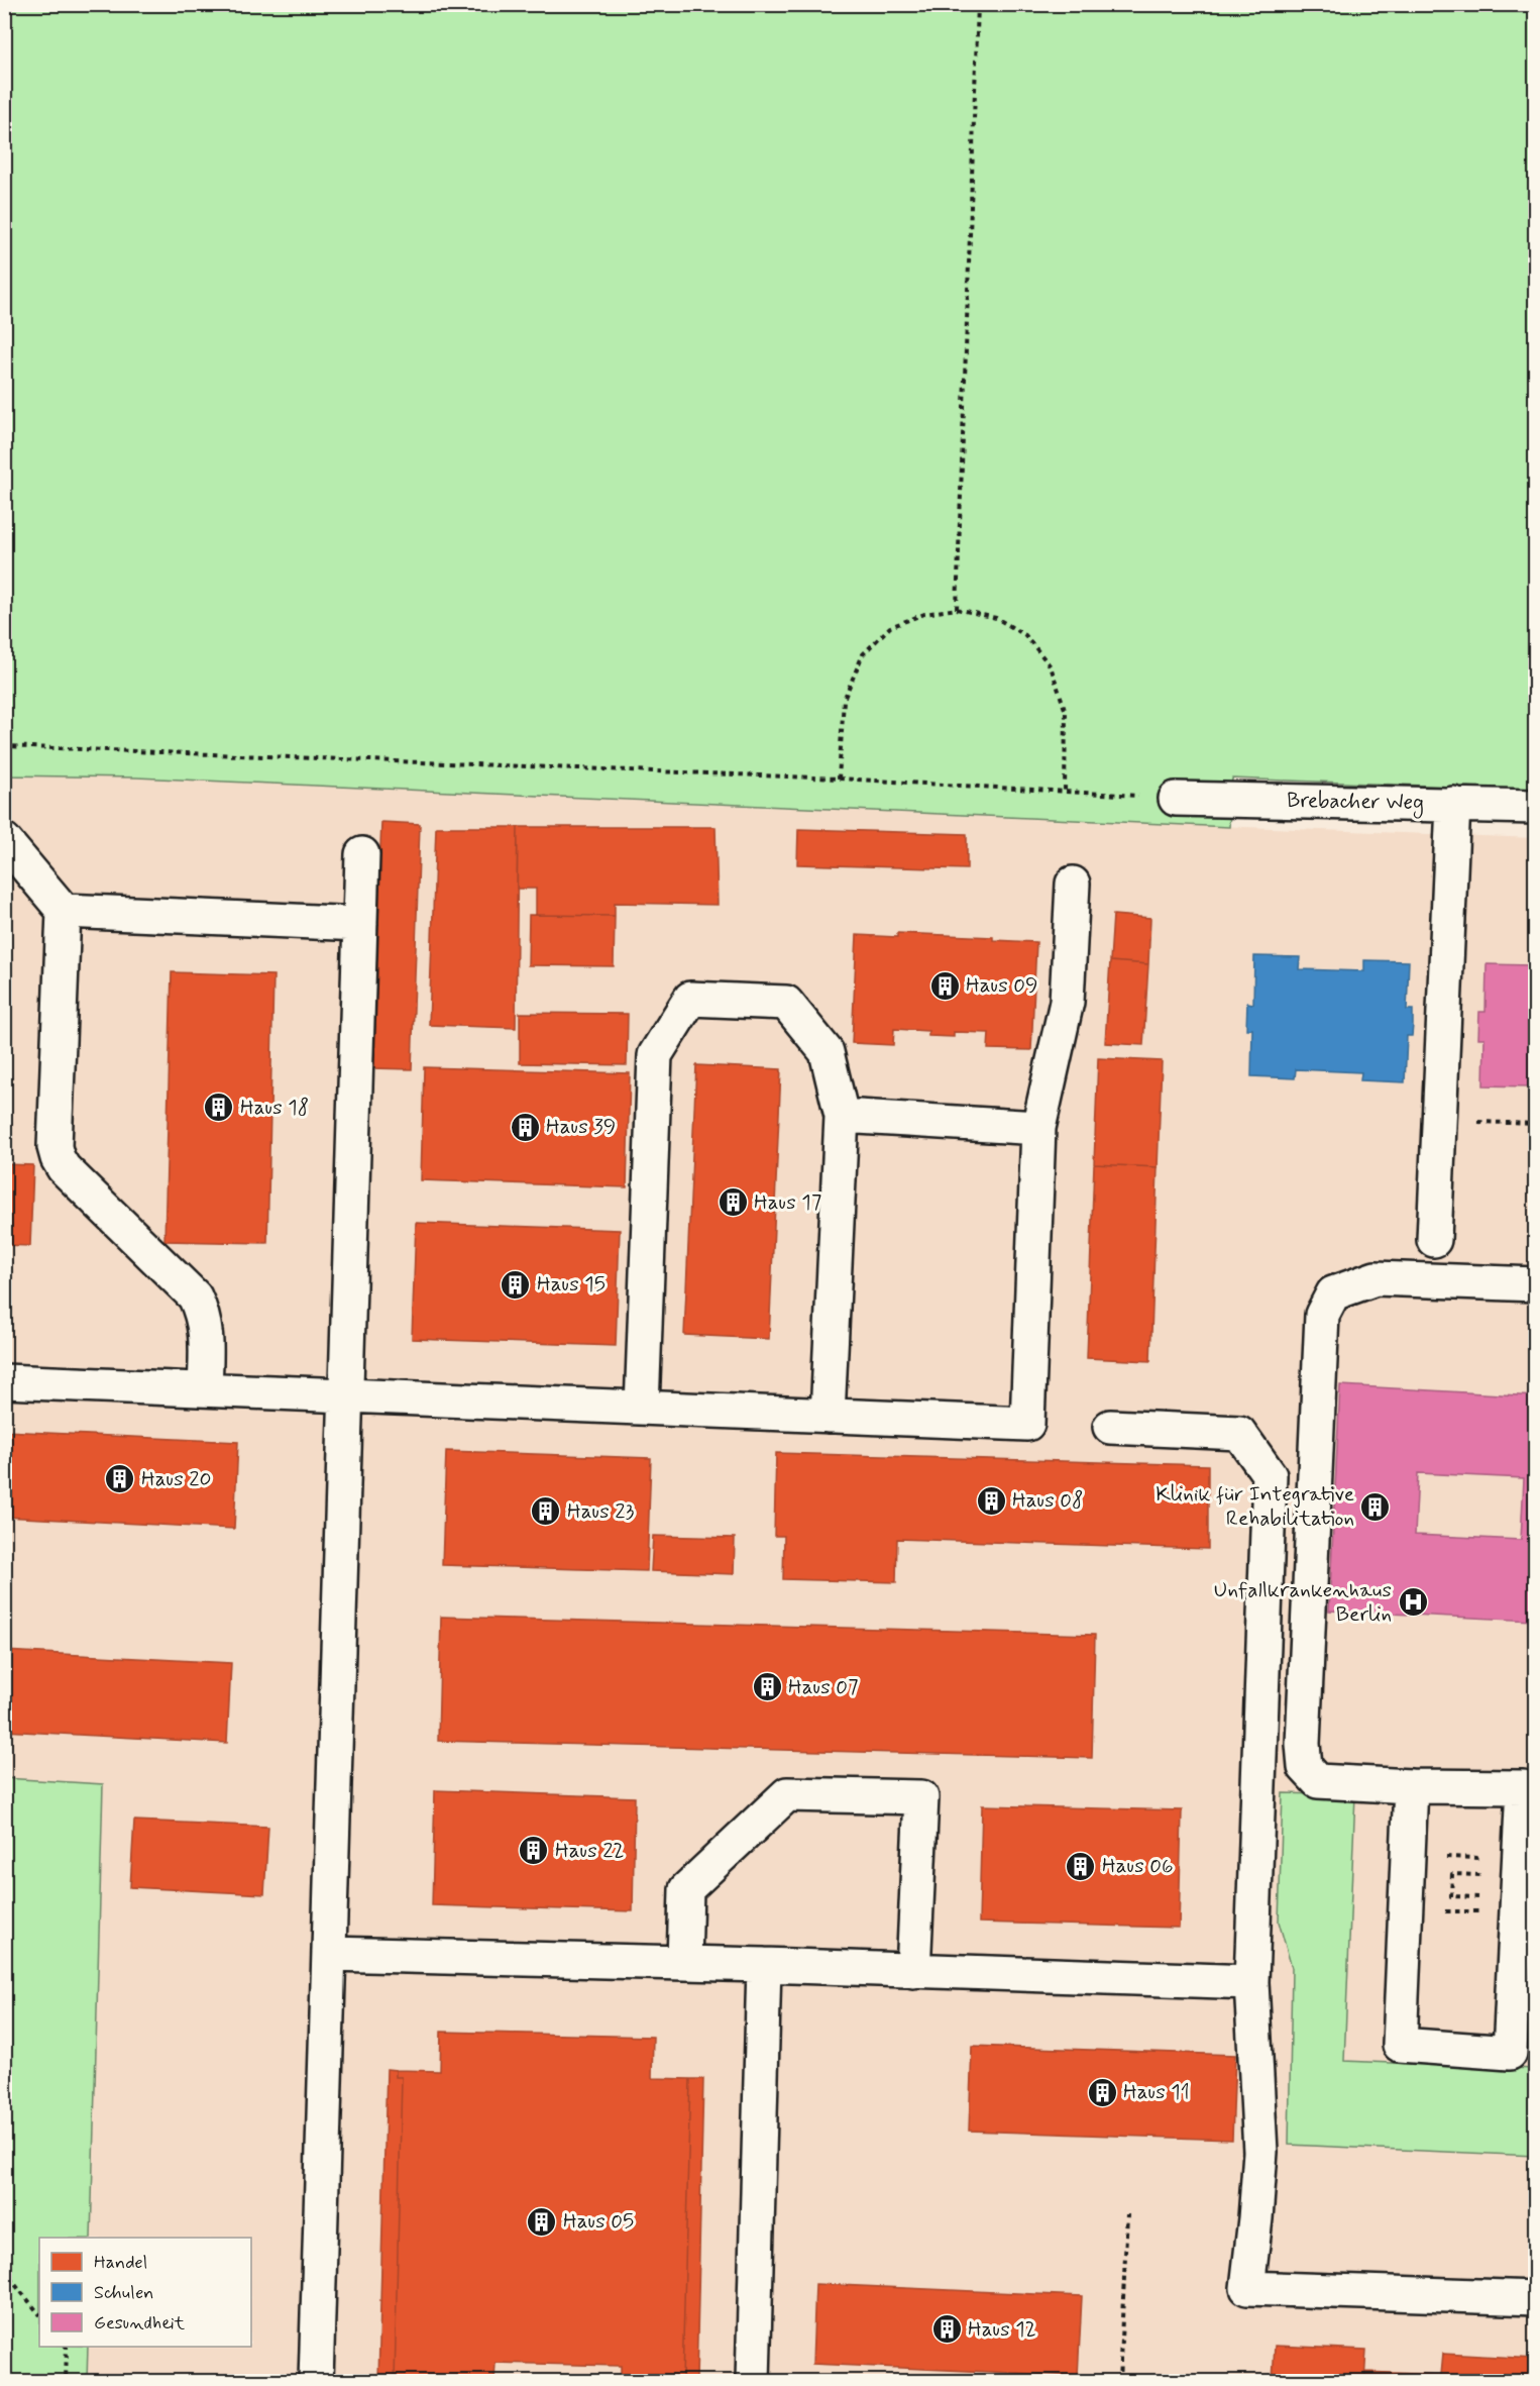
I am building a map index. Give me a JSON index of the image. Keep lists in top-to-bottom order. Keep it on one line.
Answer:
{"streets":{"street":["Brebacher Weg"]},"places":{"building":["Haus 09","Haus 18","Haus 39","Haus 17","Haus 15","Haus 20","Haus 08","Klinik für Integrative Rehabilitation","Haus 23","Haus 07","Haus 22","Haus 06","Haus 11","Haus 05","Haus 12"],"hospital":["Unfallkrankenhaus Berlin"]},"legend":["Handel","Schulen","Gesundheit"]}
